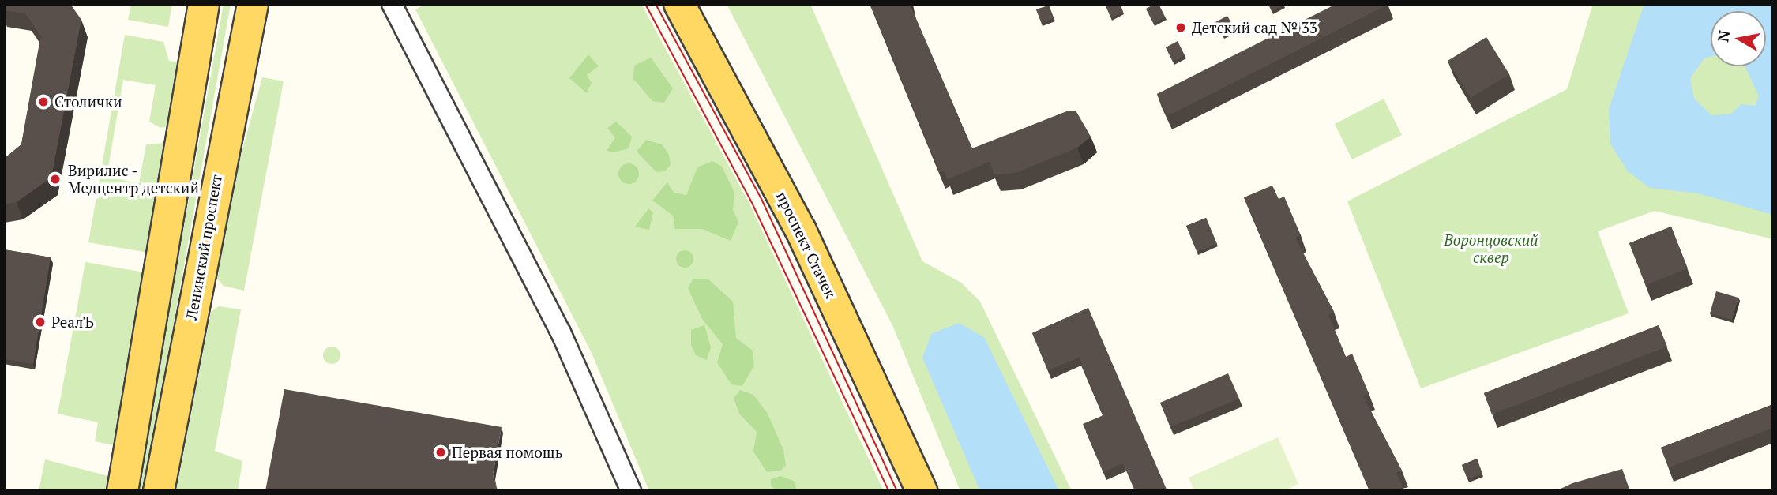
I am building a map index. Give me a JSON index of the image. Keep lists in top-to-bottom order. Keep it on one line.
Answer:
{"streets":{"main road":["проспект Стачек","Ленинский проспект"]},"parks":["Воронцовский сквер"],"places":["Детский сад № 33","Столички","Вирилис - Медцентр детский","РеалЪ","Первая помощь"],"north":"left"}
